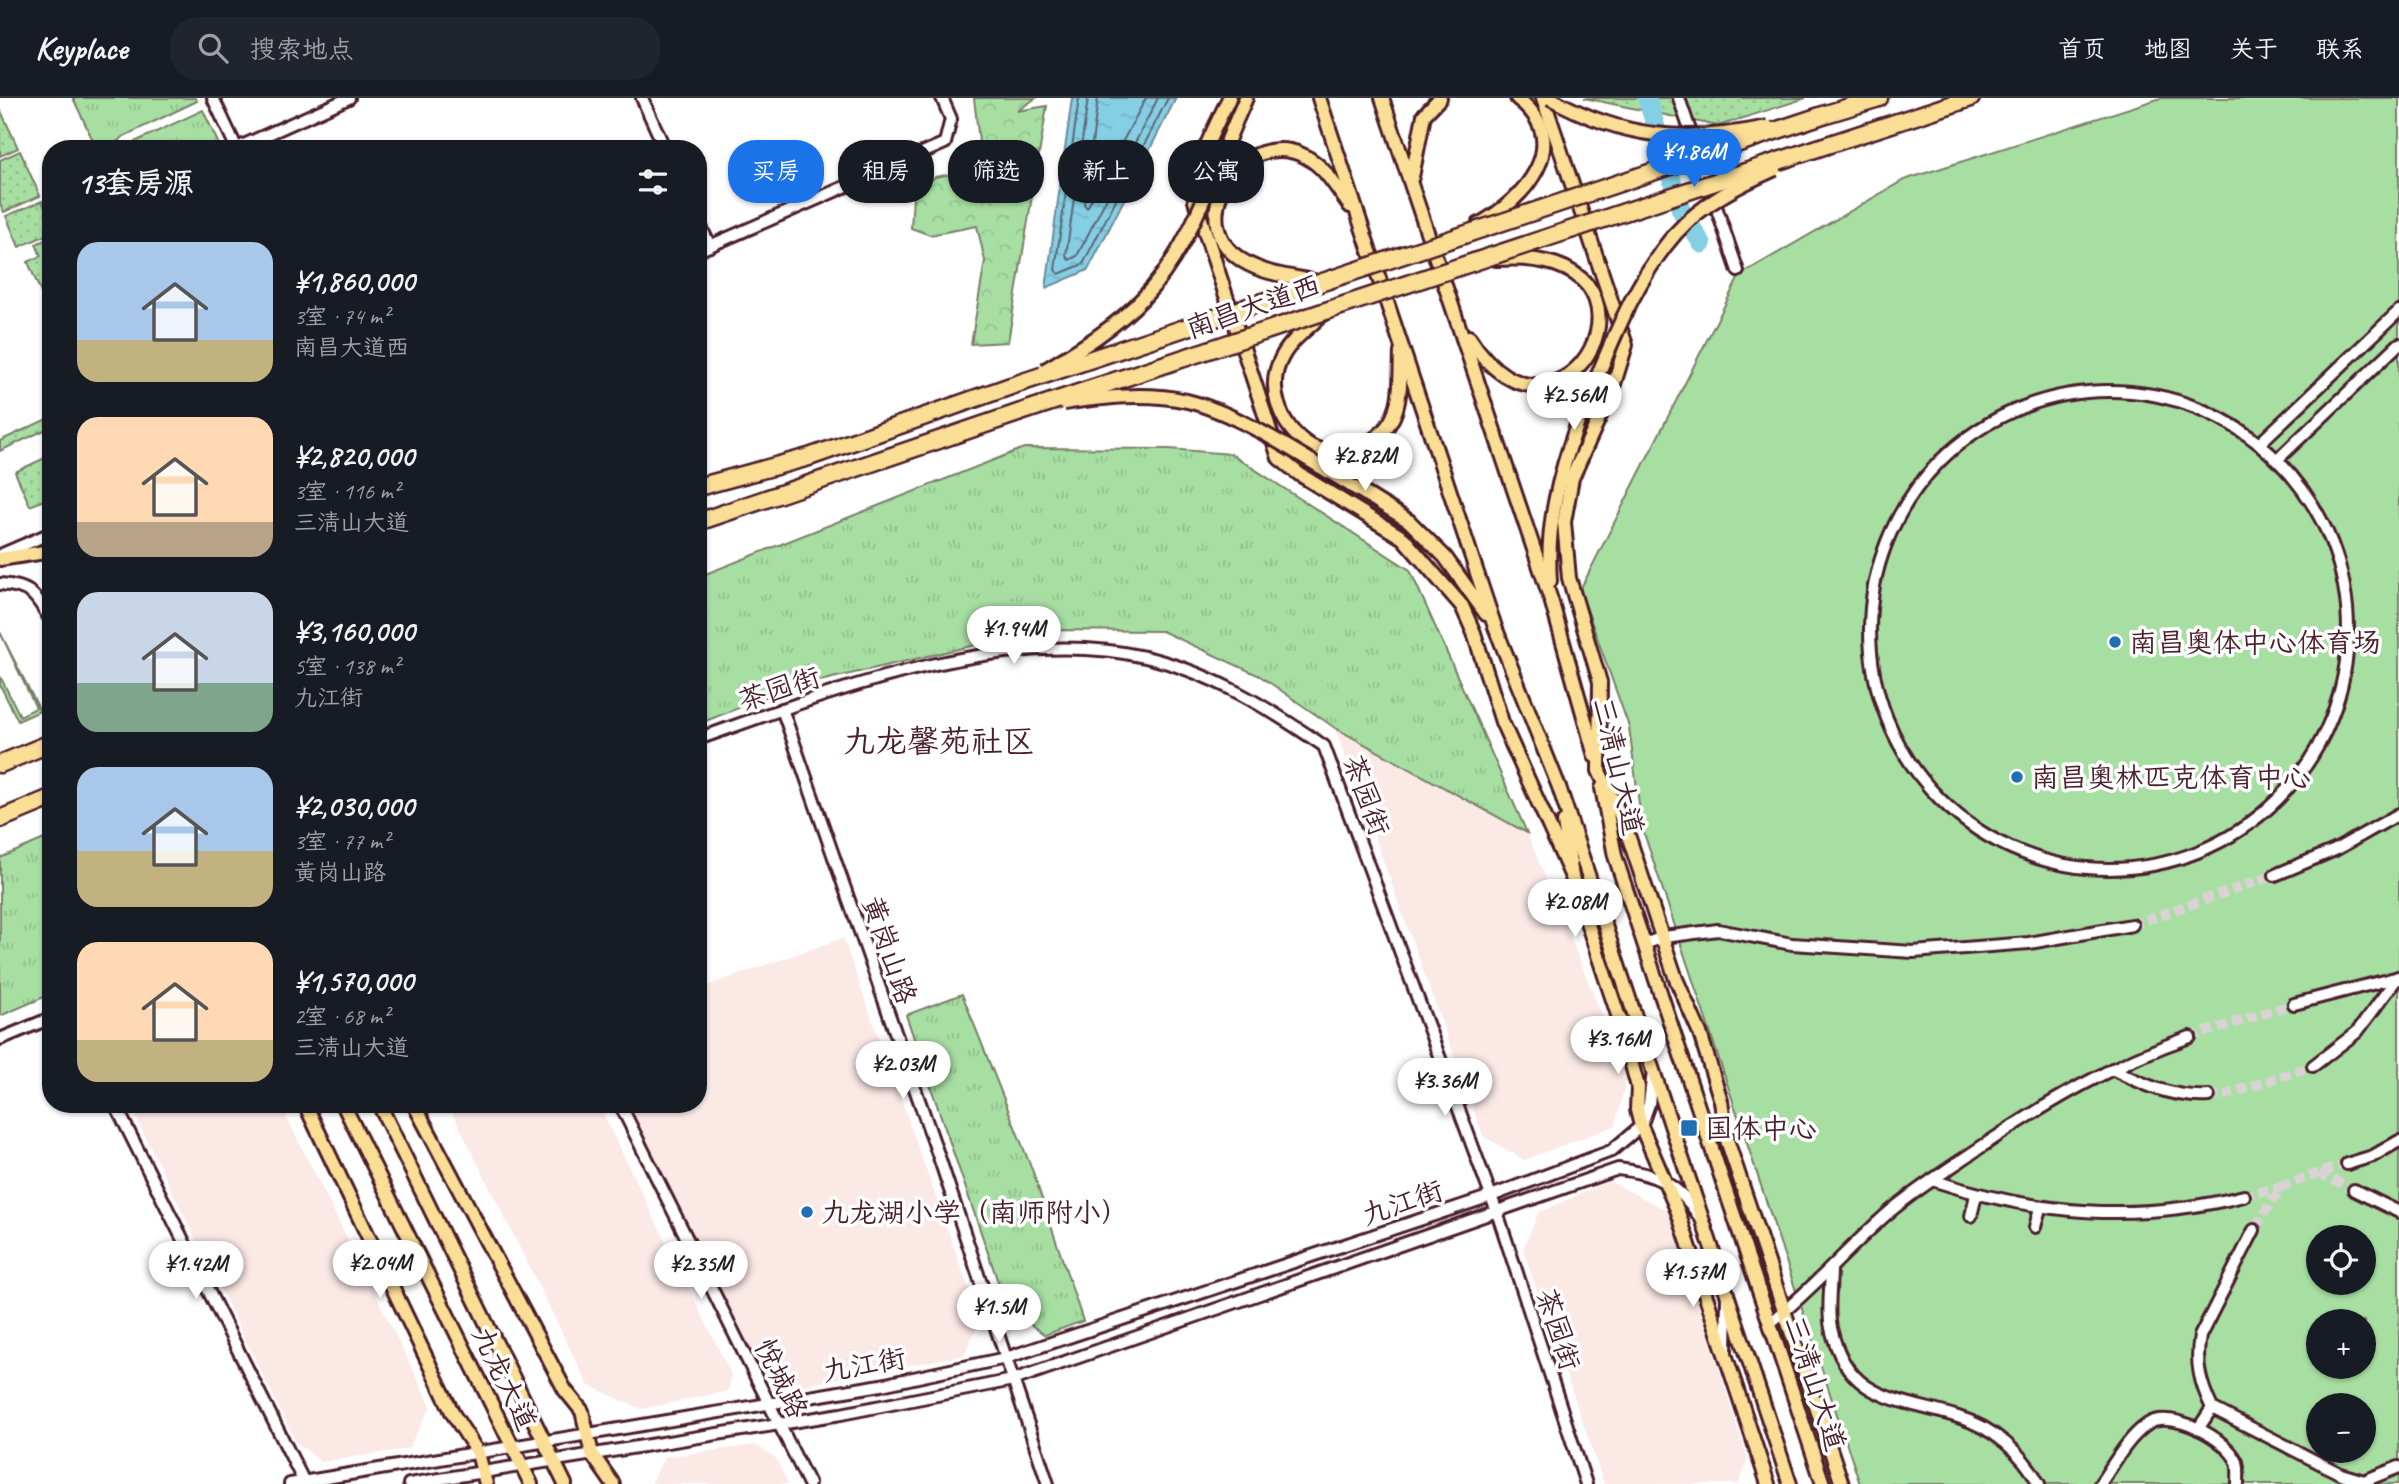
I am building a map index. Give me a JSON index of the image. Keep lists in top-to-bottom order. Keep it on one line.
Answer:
{"streets":{"highway":["南昌大道西"],"main road":["三清山大道","九龙大道"],"street":["茶园街","黄岗山路","九江街","悦城路"]},"crossings":[["茶园街","黄岗山路"],["茶园街","九江街"],["三清山大道","九江街"],["黄岗山路","九江街"],["九江街","九龙大道"],["九江街","悦城路"]],"districts":["九龙馨苑社区"],"places":{"other":["南昌奥体中心体育场","南昌奥林匹克体育中心","九龙湖小学（南师附小）"],"transit":["国体中心"]},"page":{"header":"Keyplace","search":"搜索地点","nav":["首页","地图","关于","联系"],"price":["¥1.86M","¥2.56M","¥2.82M","¥1.94M","¥2.08M","¥3.16M","¥2.03M","¥3.36M","¥2.04M","¥1.42M","¥2.35M","¥1.57M","¥1.5M"],"chip":["买房","租房","筛选","新上","公寓"],"heading":"13套房源","list":[{"name":"¥1,860,000","note":"3室 · 74 m² · 南昌大道西"},{"name":"¥2,820,000","note":"3室 · 116 m² · 三清山大道"},{"name":"¥3,160,000","note":"5室 · 138 m² · 九江街"},{"name":"¥2,030,000","note":"3室 · 77 m² · 黄岗山路"},{"name":"¥1,570,000","note":"2室 · 68 m² · 三清山大道"}],"map_buttons":["+","−"]}}
